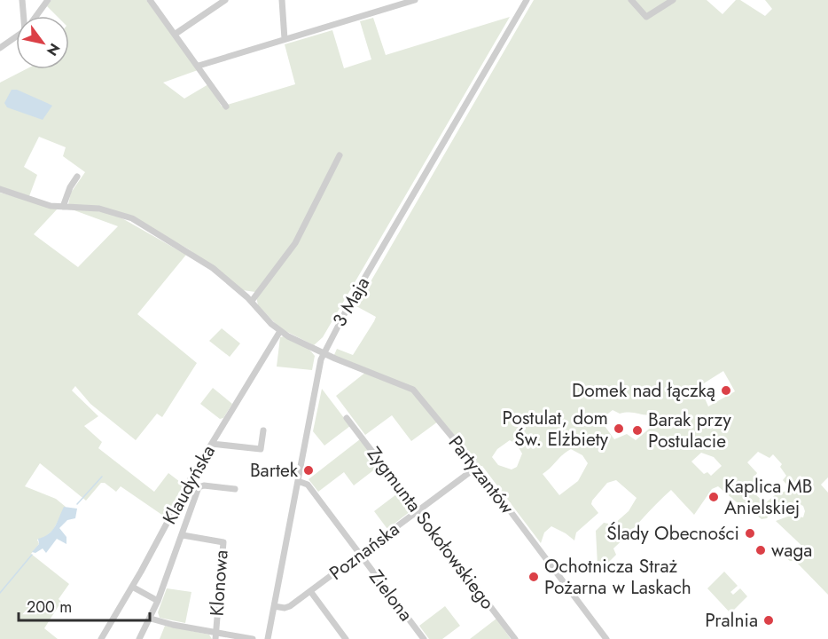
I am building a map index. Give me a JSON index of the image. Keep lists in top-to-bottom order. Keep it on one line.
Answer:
{"streets":{"street":["3 Maja","Partyzantów","Klaudyńska","Zygmunta Sokołowskiego","Poznańska","Klonowa","Zielona"]},"crossings":[["3 Maja","Partyzantów"],["3 Maja","Poznańska"],["3 Maja","Zielona"],["Partyzantów","Klaudyńska"],["Partyzantów","Poznańska"],["Zygmunta Sokołowskiego","Poznańska"],["Poznańska","Zielona"]],"places":["Domek nad łączką","Postulat, dom Św. Elżbiety","Barak przy Postulacie","Bartek","Kaplica MB Anielskiej","Ślady Obecności","waga","Ochotnicza Straż Pożarna w Laskach","Pralnia"],"scale_bar":"200 m","north":"bottom right"}
